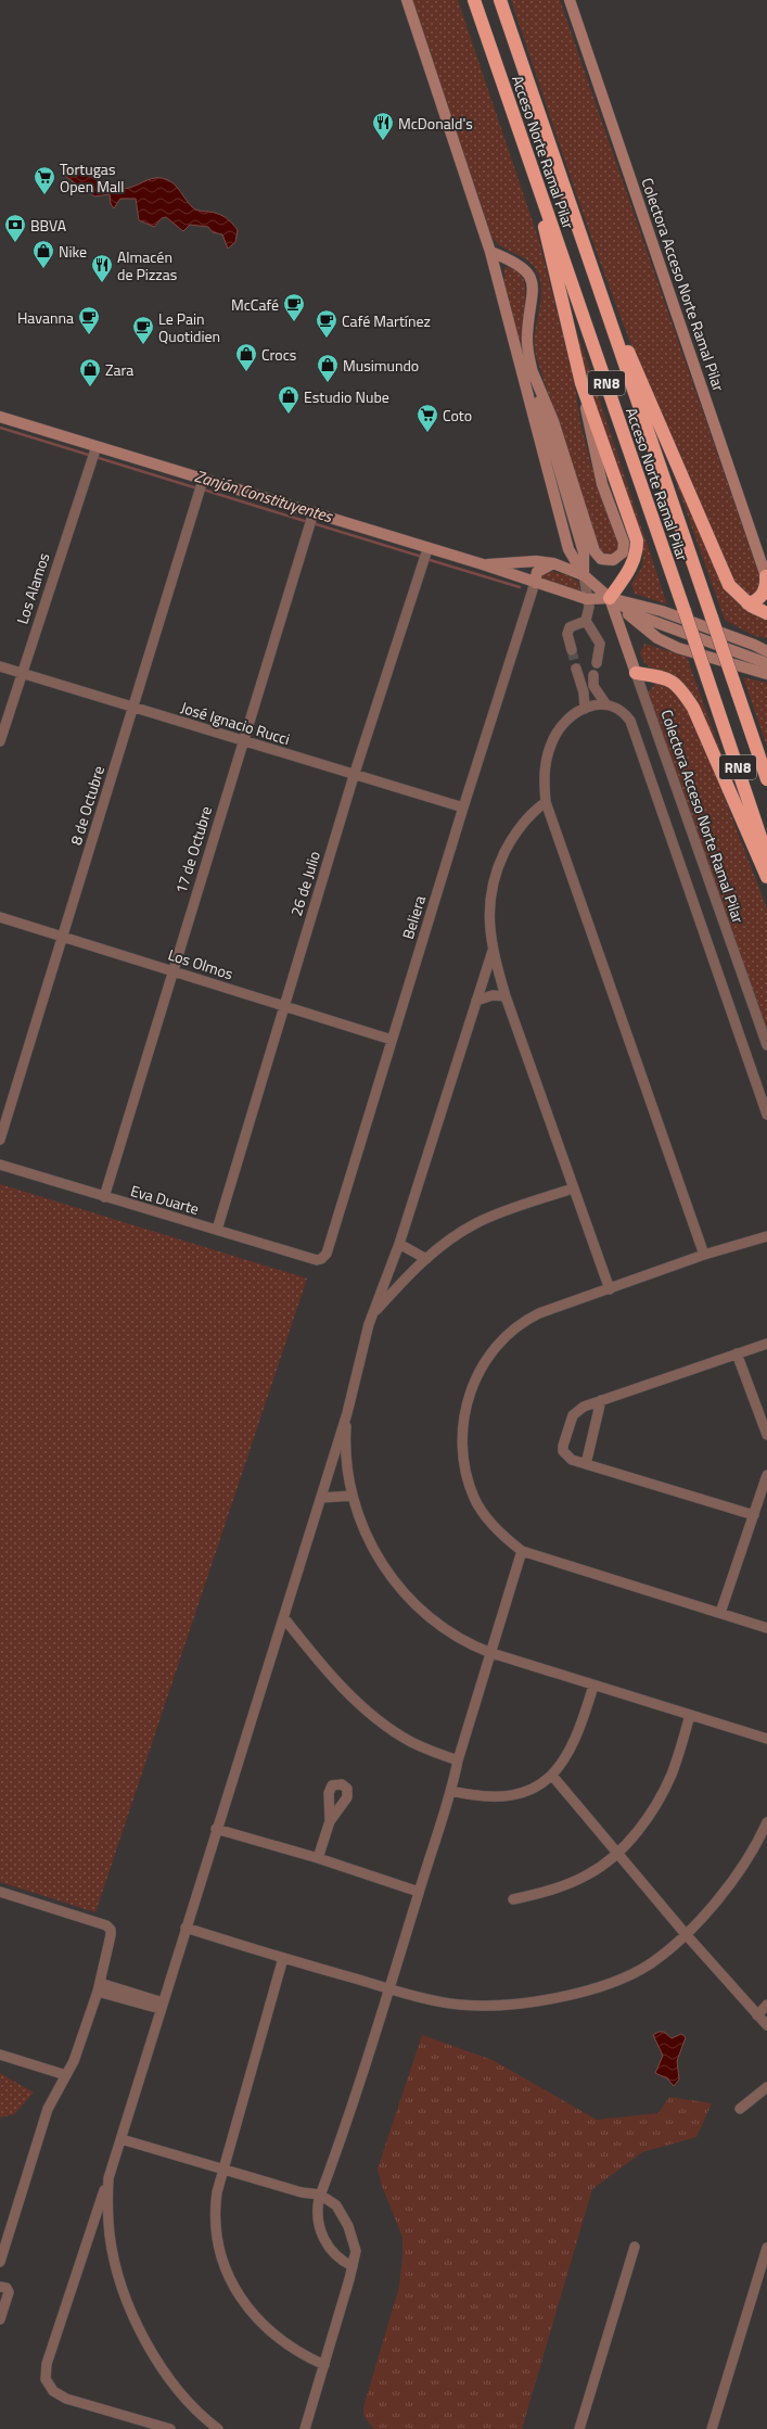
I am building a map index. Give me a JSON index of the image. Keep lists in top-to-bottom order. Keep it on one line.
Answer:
{"streets":{"highway":["Acceso Norte Ramal Pilar","RN8"],"street":["Colectora Acceso Norte Ramal Pilar","Los Alamos","José Ignacio Rucci","8 de Octubre","17 de Octubre","26 de Julio","Beliera","Los Olmos","Eva Duarte"]},"crossings":[["Los Alamos","José Ignacio Rucci"],["José Ignacio Rucci","8 de Octubre"],["José Ignacio Rucci","17 de Octubre"],["José Ignacio Rucci","26 de Julio"],["José Ignacio Rucci","Beliera"],["8 de Octubre","Los Olmos"],["17 de Octubre","Los Olmos"],["17 de Octubre","Eva Duarte"],["26 de Julio","Los Olmos"],["26 de Julio","Eva Duarte"],["Beliera","Los Olmos"],["Beliera","Eva Duarte"]],"water":["Zanjón Constituyentes"],"places":{"restaurant":["McDonald's","Almacén de Pizzas"],"supermarket":["Tortugas Open Mall","Coto"],"bank":["BBVA"],"shop":["Nike","Crocs","Musimundo","Zara","Estudio Nube"],"cafe":["McCafé","Havanna","Café Martínez","Le Pain Quotidien"]}}
